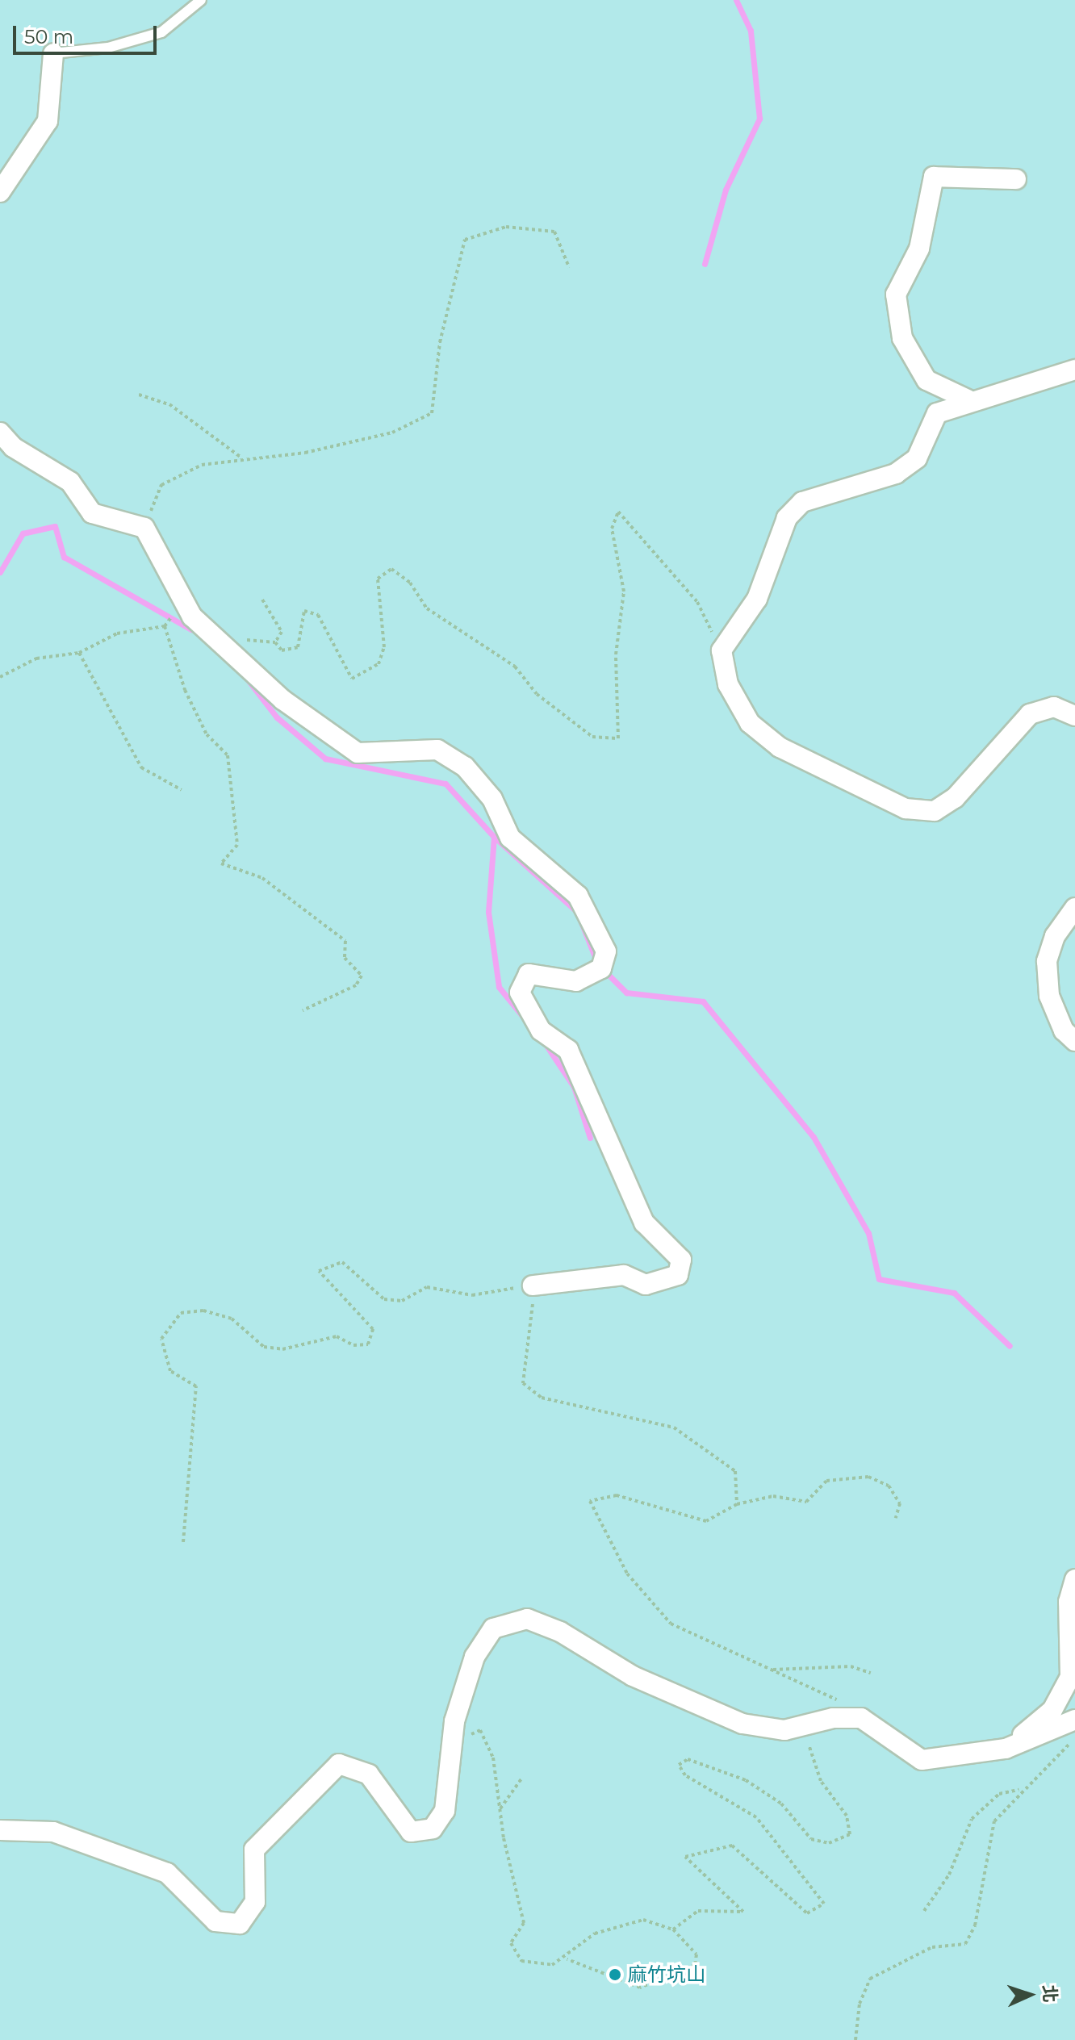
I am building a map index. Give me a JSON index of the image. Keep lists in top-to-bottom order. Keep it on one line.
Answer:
{"places":["麻竹坑山"],"scale_bar":"50 m","north":"right"}
